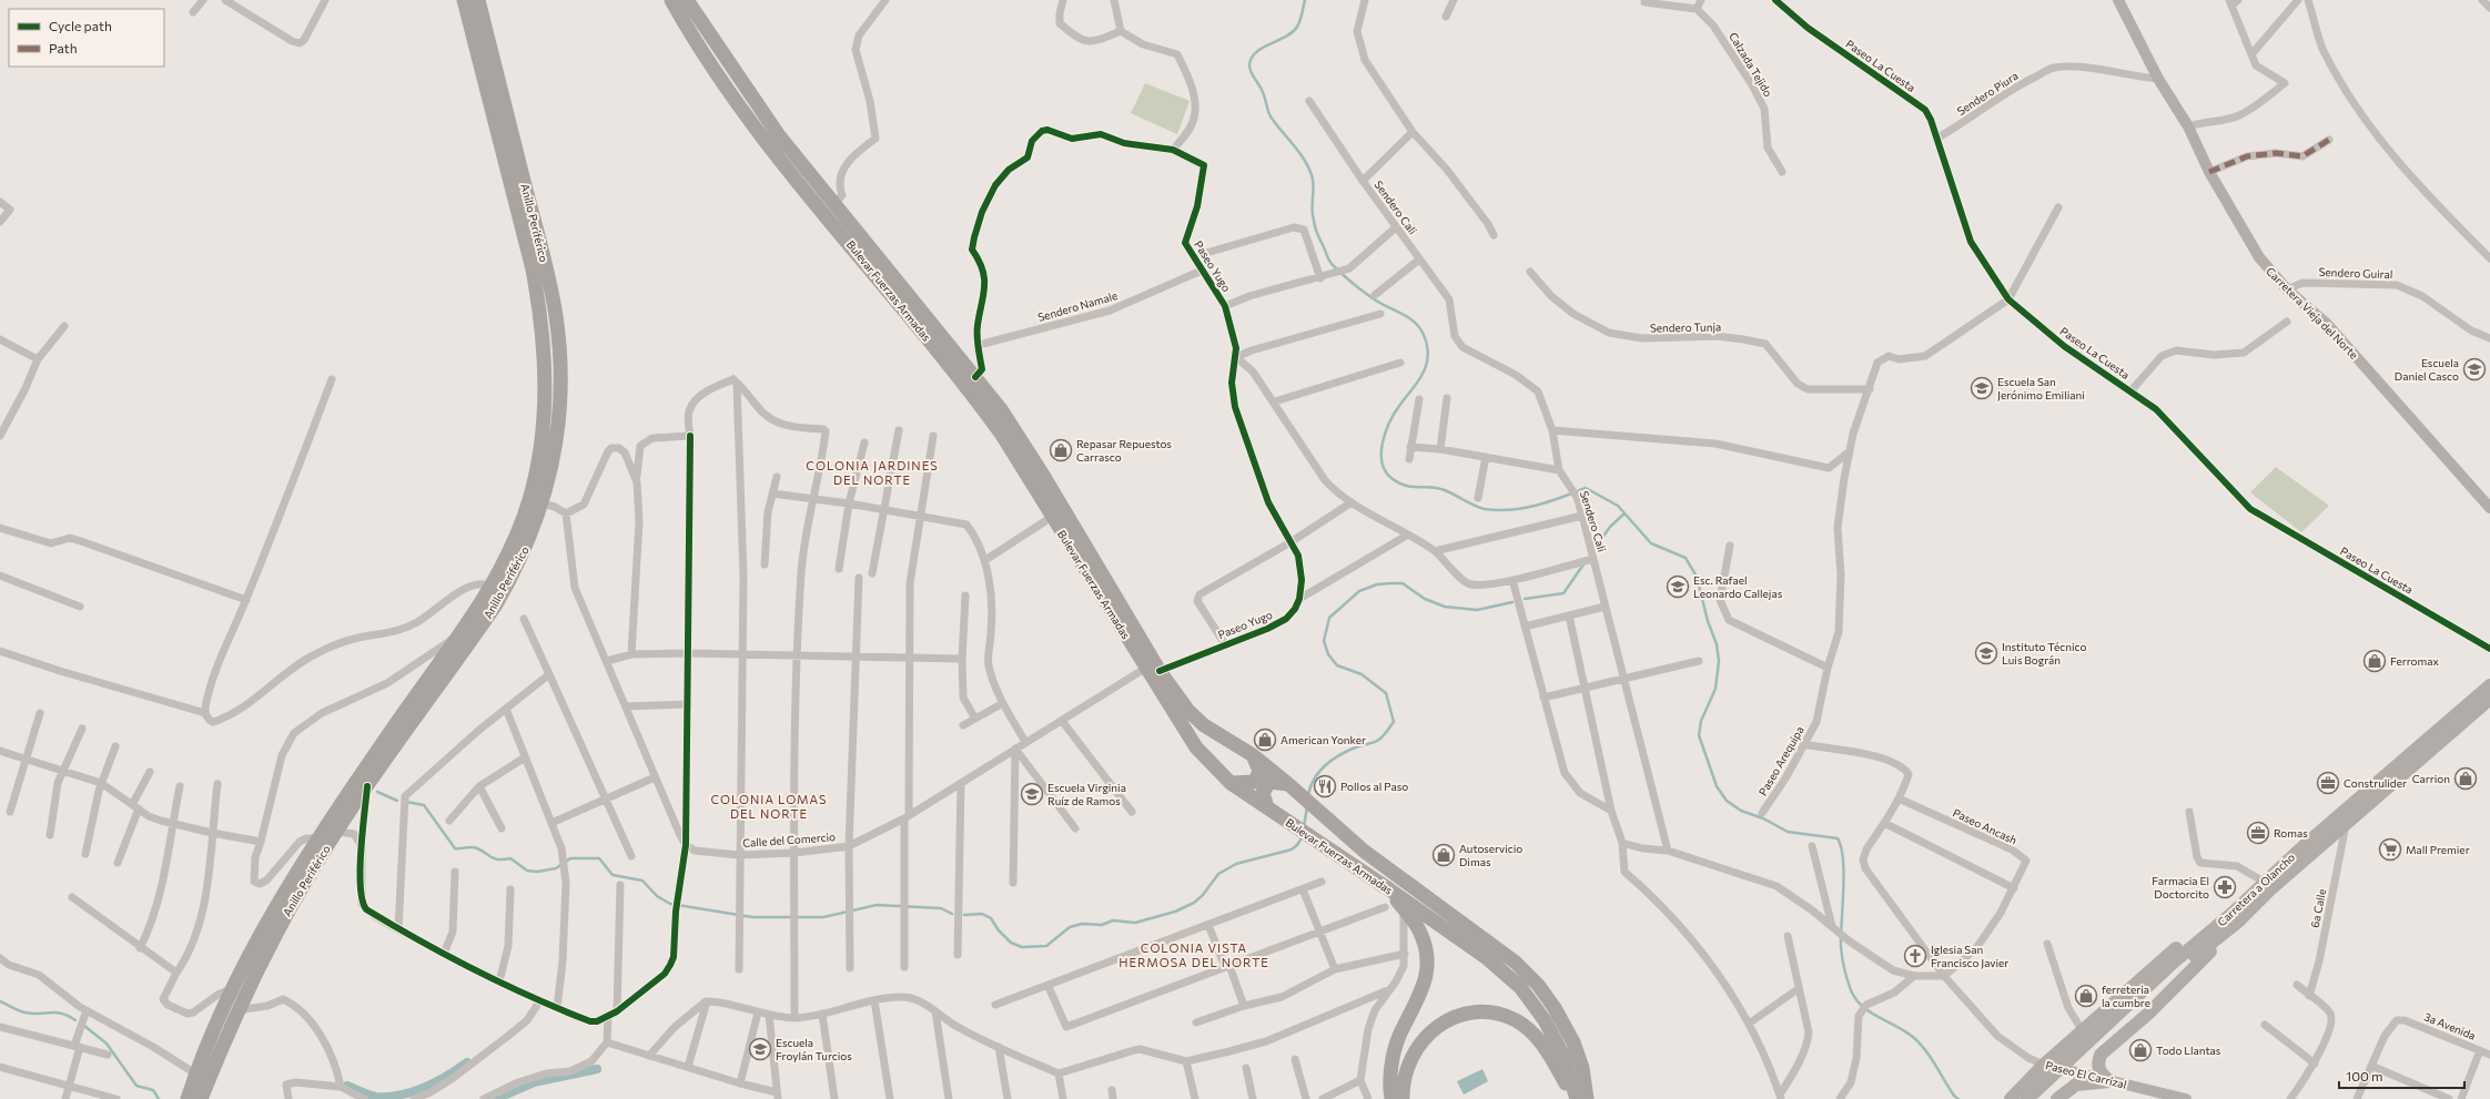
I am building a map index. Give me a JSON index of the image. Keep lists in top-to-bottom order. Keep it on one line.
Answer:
{"streets":{"highway":["Anillo Periférico","Bulevar Fuerzas Armadas"],"main road":["Carretera a Olancho"],"street":["Calzada Tejido","Paseo La Cuesta","Sendero Piura","Sendero Cali","Paseo Yugo","Sendero Guiral","Sendero Namale","Carretera Vieja del Norte","Sendero Tunja","Paseo Arequipa","Paseo Ancash","Calle del Comercio","6a Calle","3a Avenida","Paseo El Carrizal"]},"crossings":[["Paseo La Cuesta","Sendero Piura"],["Paseo La Cuesta","Paseo Arequipa"],["Sendero Piura","Carretera Vieja del Norte"],["Paseo Yugo","Bulevar Fuerzas Armadas"],["Paseo Yugo","Sendero Namale"],["Paseo Yugo","Calle del Comercio"],["Sendero Guiral","Carretera Vieja del Norte"],["Bulevar Fuerzas Armadas","Calle del Comercio"],["Sendero Tunja","Paseo Arequipa"],["Paseo Arequipa","Paseo El Carrizal"],["Paseo Ancash","Paseo El Carrizal"],["Carretera a Olancho","6a Calle"]],"districts":["COLONIA JARDINES DEL NORTE","COLONIA LOMAS DEL NORTE","COLONIA VISTA HERMOSA DEL NORTE"],"places":{"school or university":["Escuela Daniel Casco","Escuela San Jerónimo Emiliani","Esc. Rafael Leonardo Callejas","Instituto Técnico Luis Bográn","Escuela Virginia Ruíz de Ramos","Escuela Froylán Turcios"],"shop":["Repasar Repuestos Carrasco","Ferromax","American Yonker","Carrion","Autoservicio Dimas","ferreteria la cumbre","Todo Llantas"],"office":["Construlider","Romas"],"restaurant":["Pollos al Paso"],"supermarket":["Mall Premier"],"pharmacy":["Farmacia El Doctorcito"],"church":["Iglesia San Francisco Javier"]},"legend":["Cycle path","Path"],"scale_bar":"100 m"}
